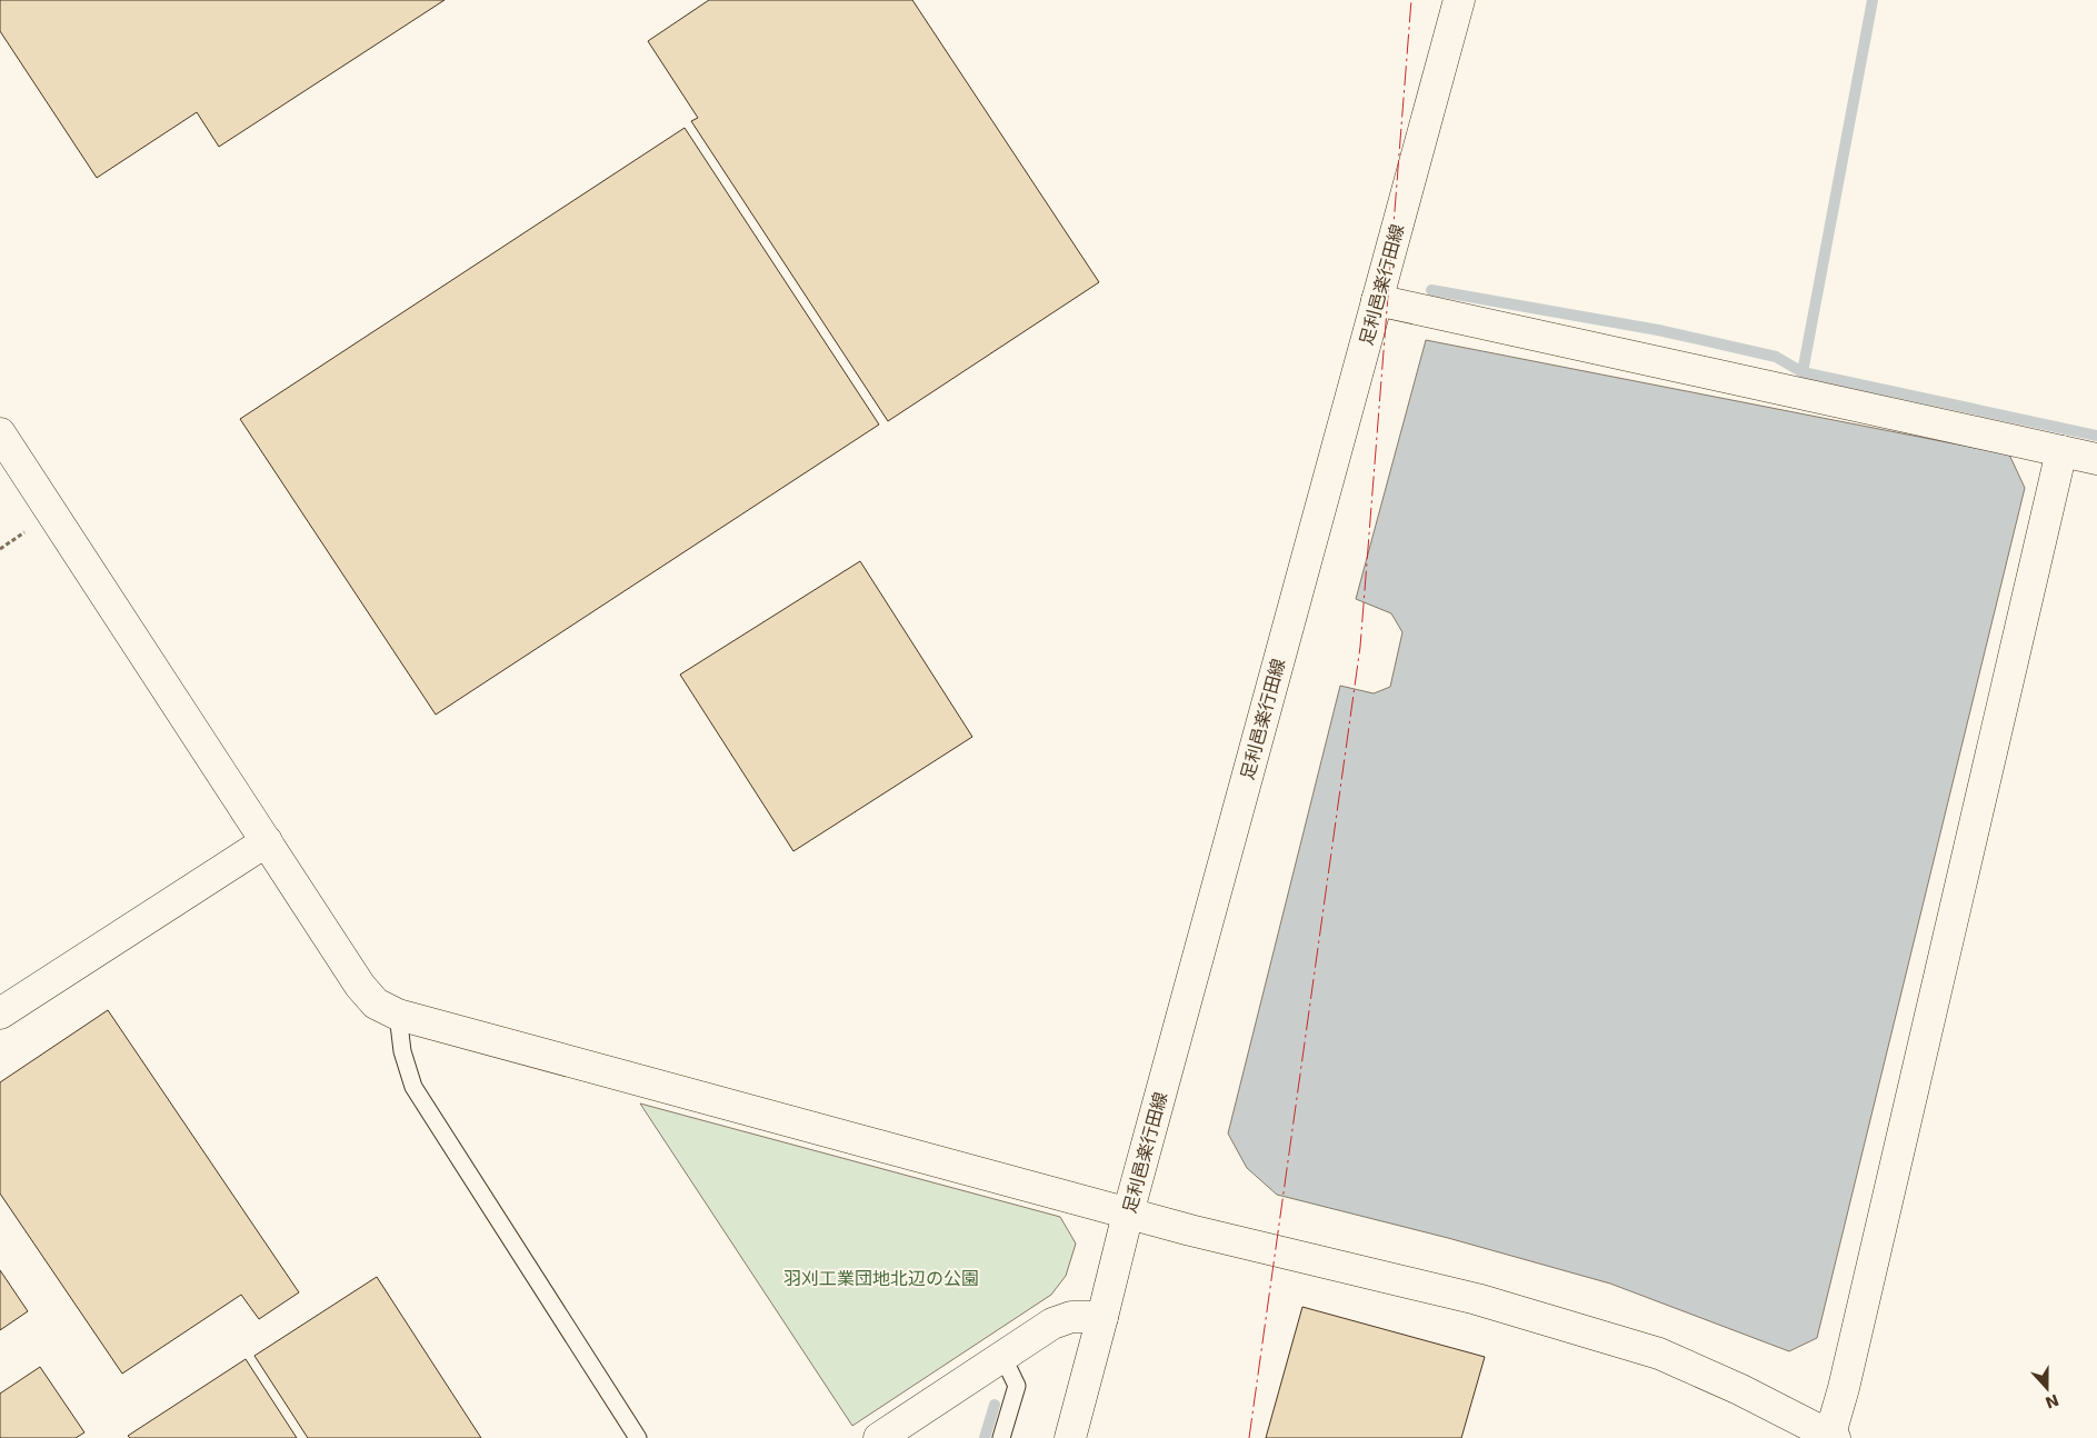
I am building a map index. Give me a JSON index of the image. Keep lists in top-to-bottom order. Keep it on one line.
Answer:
{"streets":{"street":["足利邑楽行田線"]},"parks":["羽刈工業団地北辺の公園"],"north":"bottom"}
